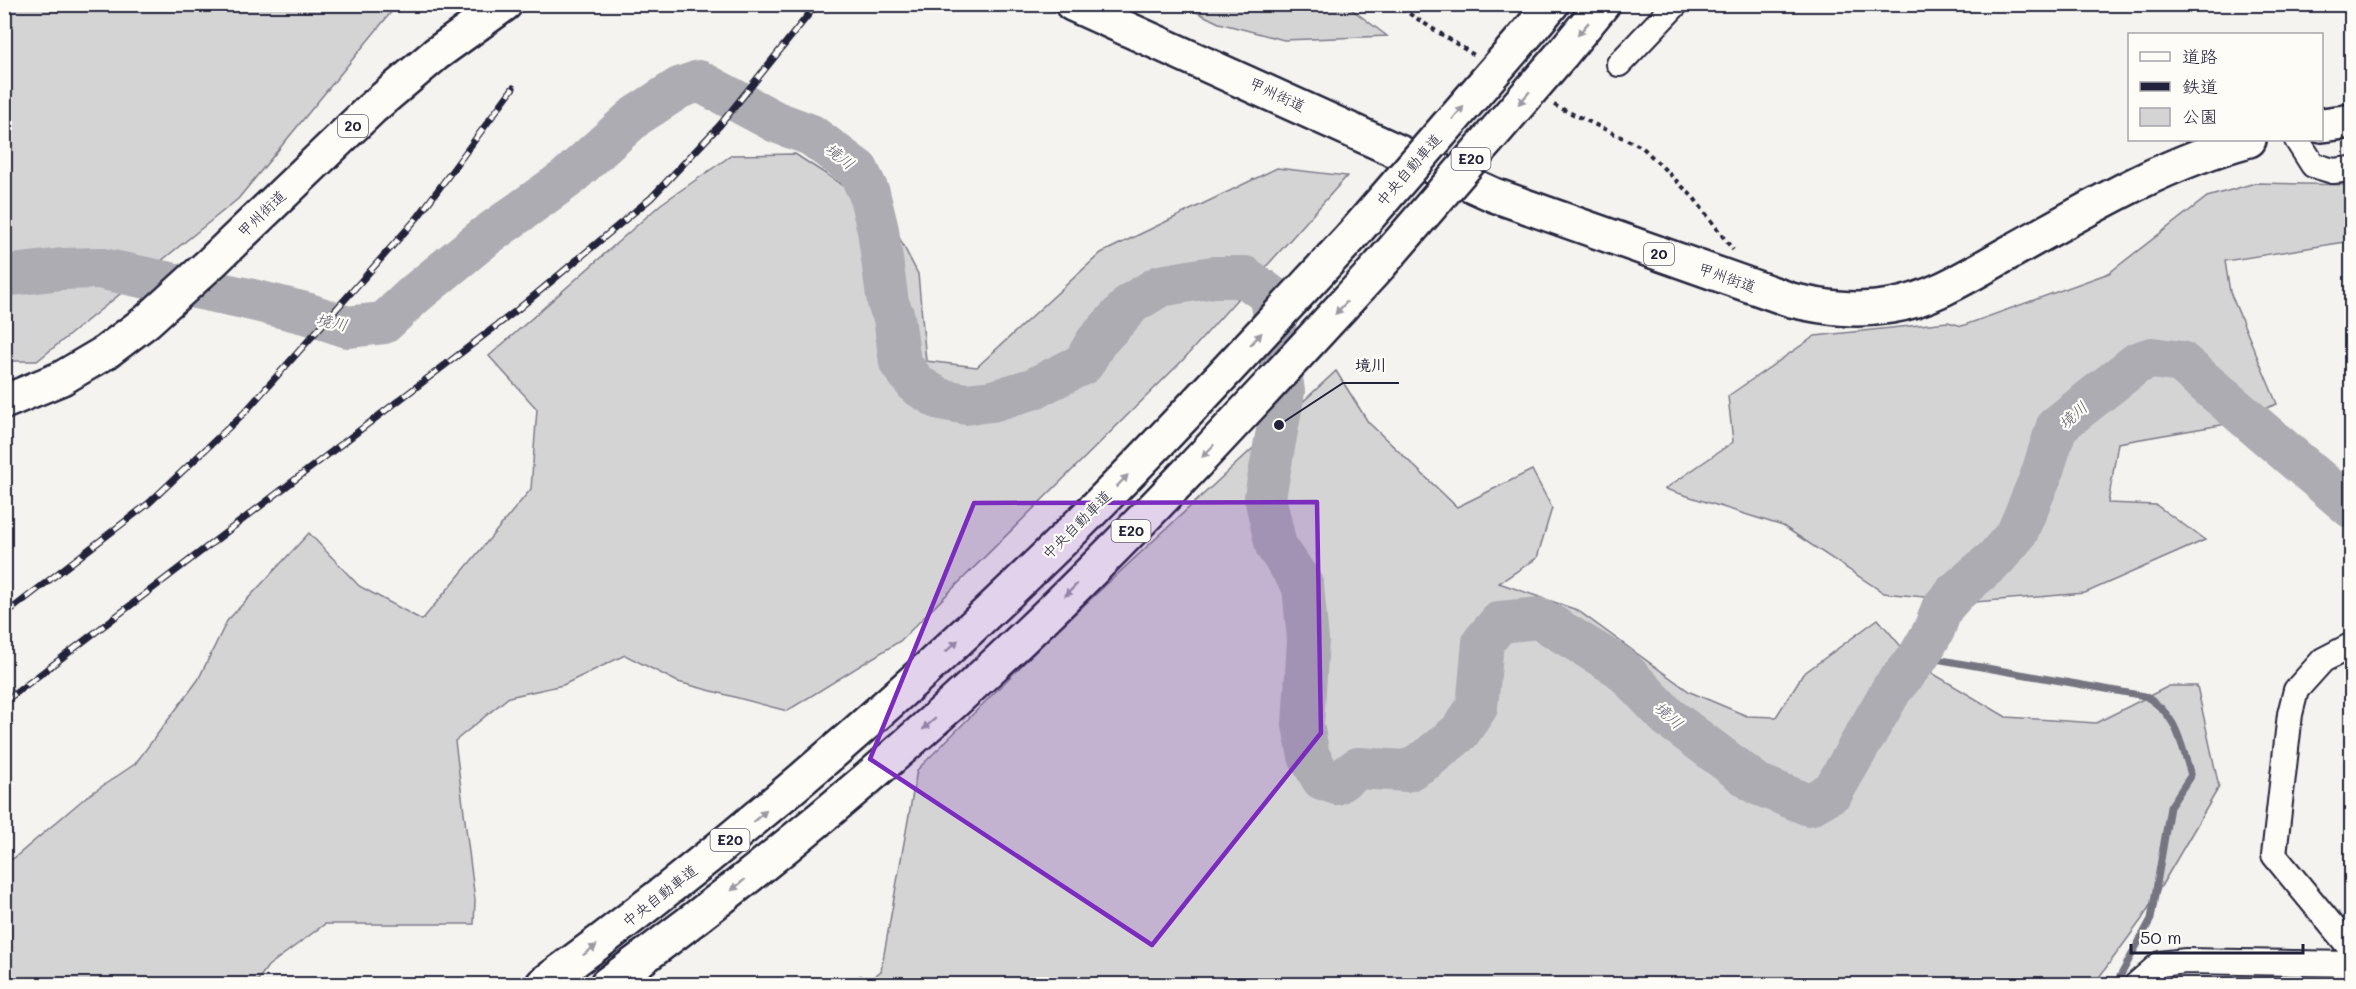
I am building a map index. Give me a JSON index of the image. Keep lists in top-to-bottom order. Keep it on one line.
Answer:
{"streets":{"highway":["甲州街道","20","E20","中央自動車道"]},"water":["境川"],"places":["境川"],"legend":["道路","鉄道","公園"],"scale_bar":"50 m"}
